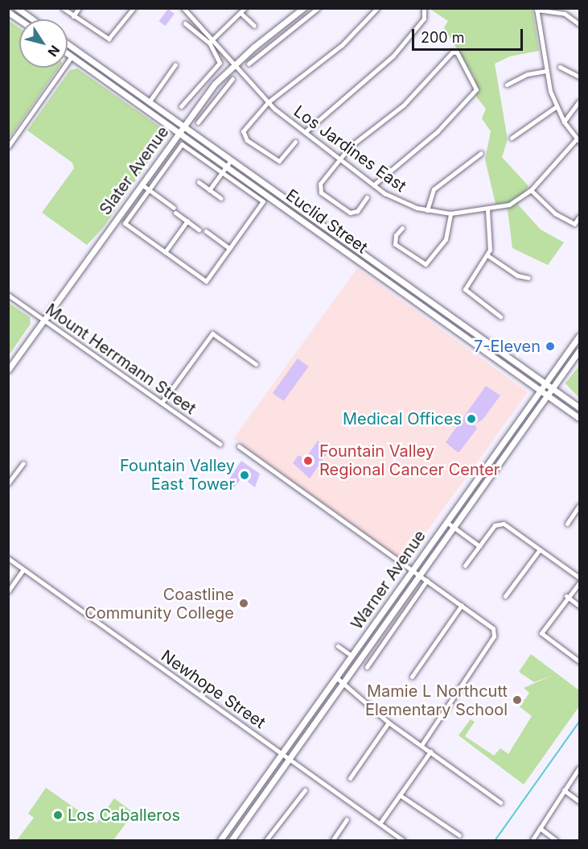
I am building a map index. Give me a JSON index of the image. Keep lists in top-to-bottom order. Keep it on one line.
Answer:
{"streets":{"main road":["Slater Avenue","Euclid Street","Warner Avenue"],"street":["Los Jardines East","Mount Herrmann Street","Newhope Street"]},"crossings":[["Los Jardines East","Slater Avenue"],["Slater Avenue","Euclid Street"],["Slater Avenue","Mount Herrmann Street"],["Euclid Street","Warner Avenue"],["Warner Avenue","Newhope Street"]],"places":["7-Eleven","Medical Offices","Fountain Valley Regional Cancer Center","Fountain Valley East Tower","Coastline Community College","Mamie L Northcutt Elementary School","Los Caballeros"],"scale_bar":"200 m","north":"bottom right"}
